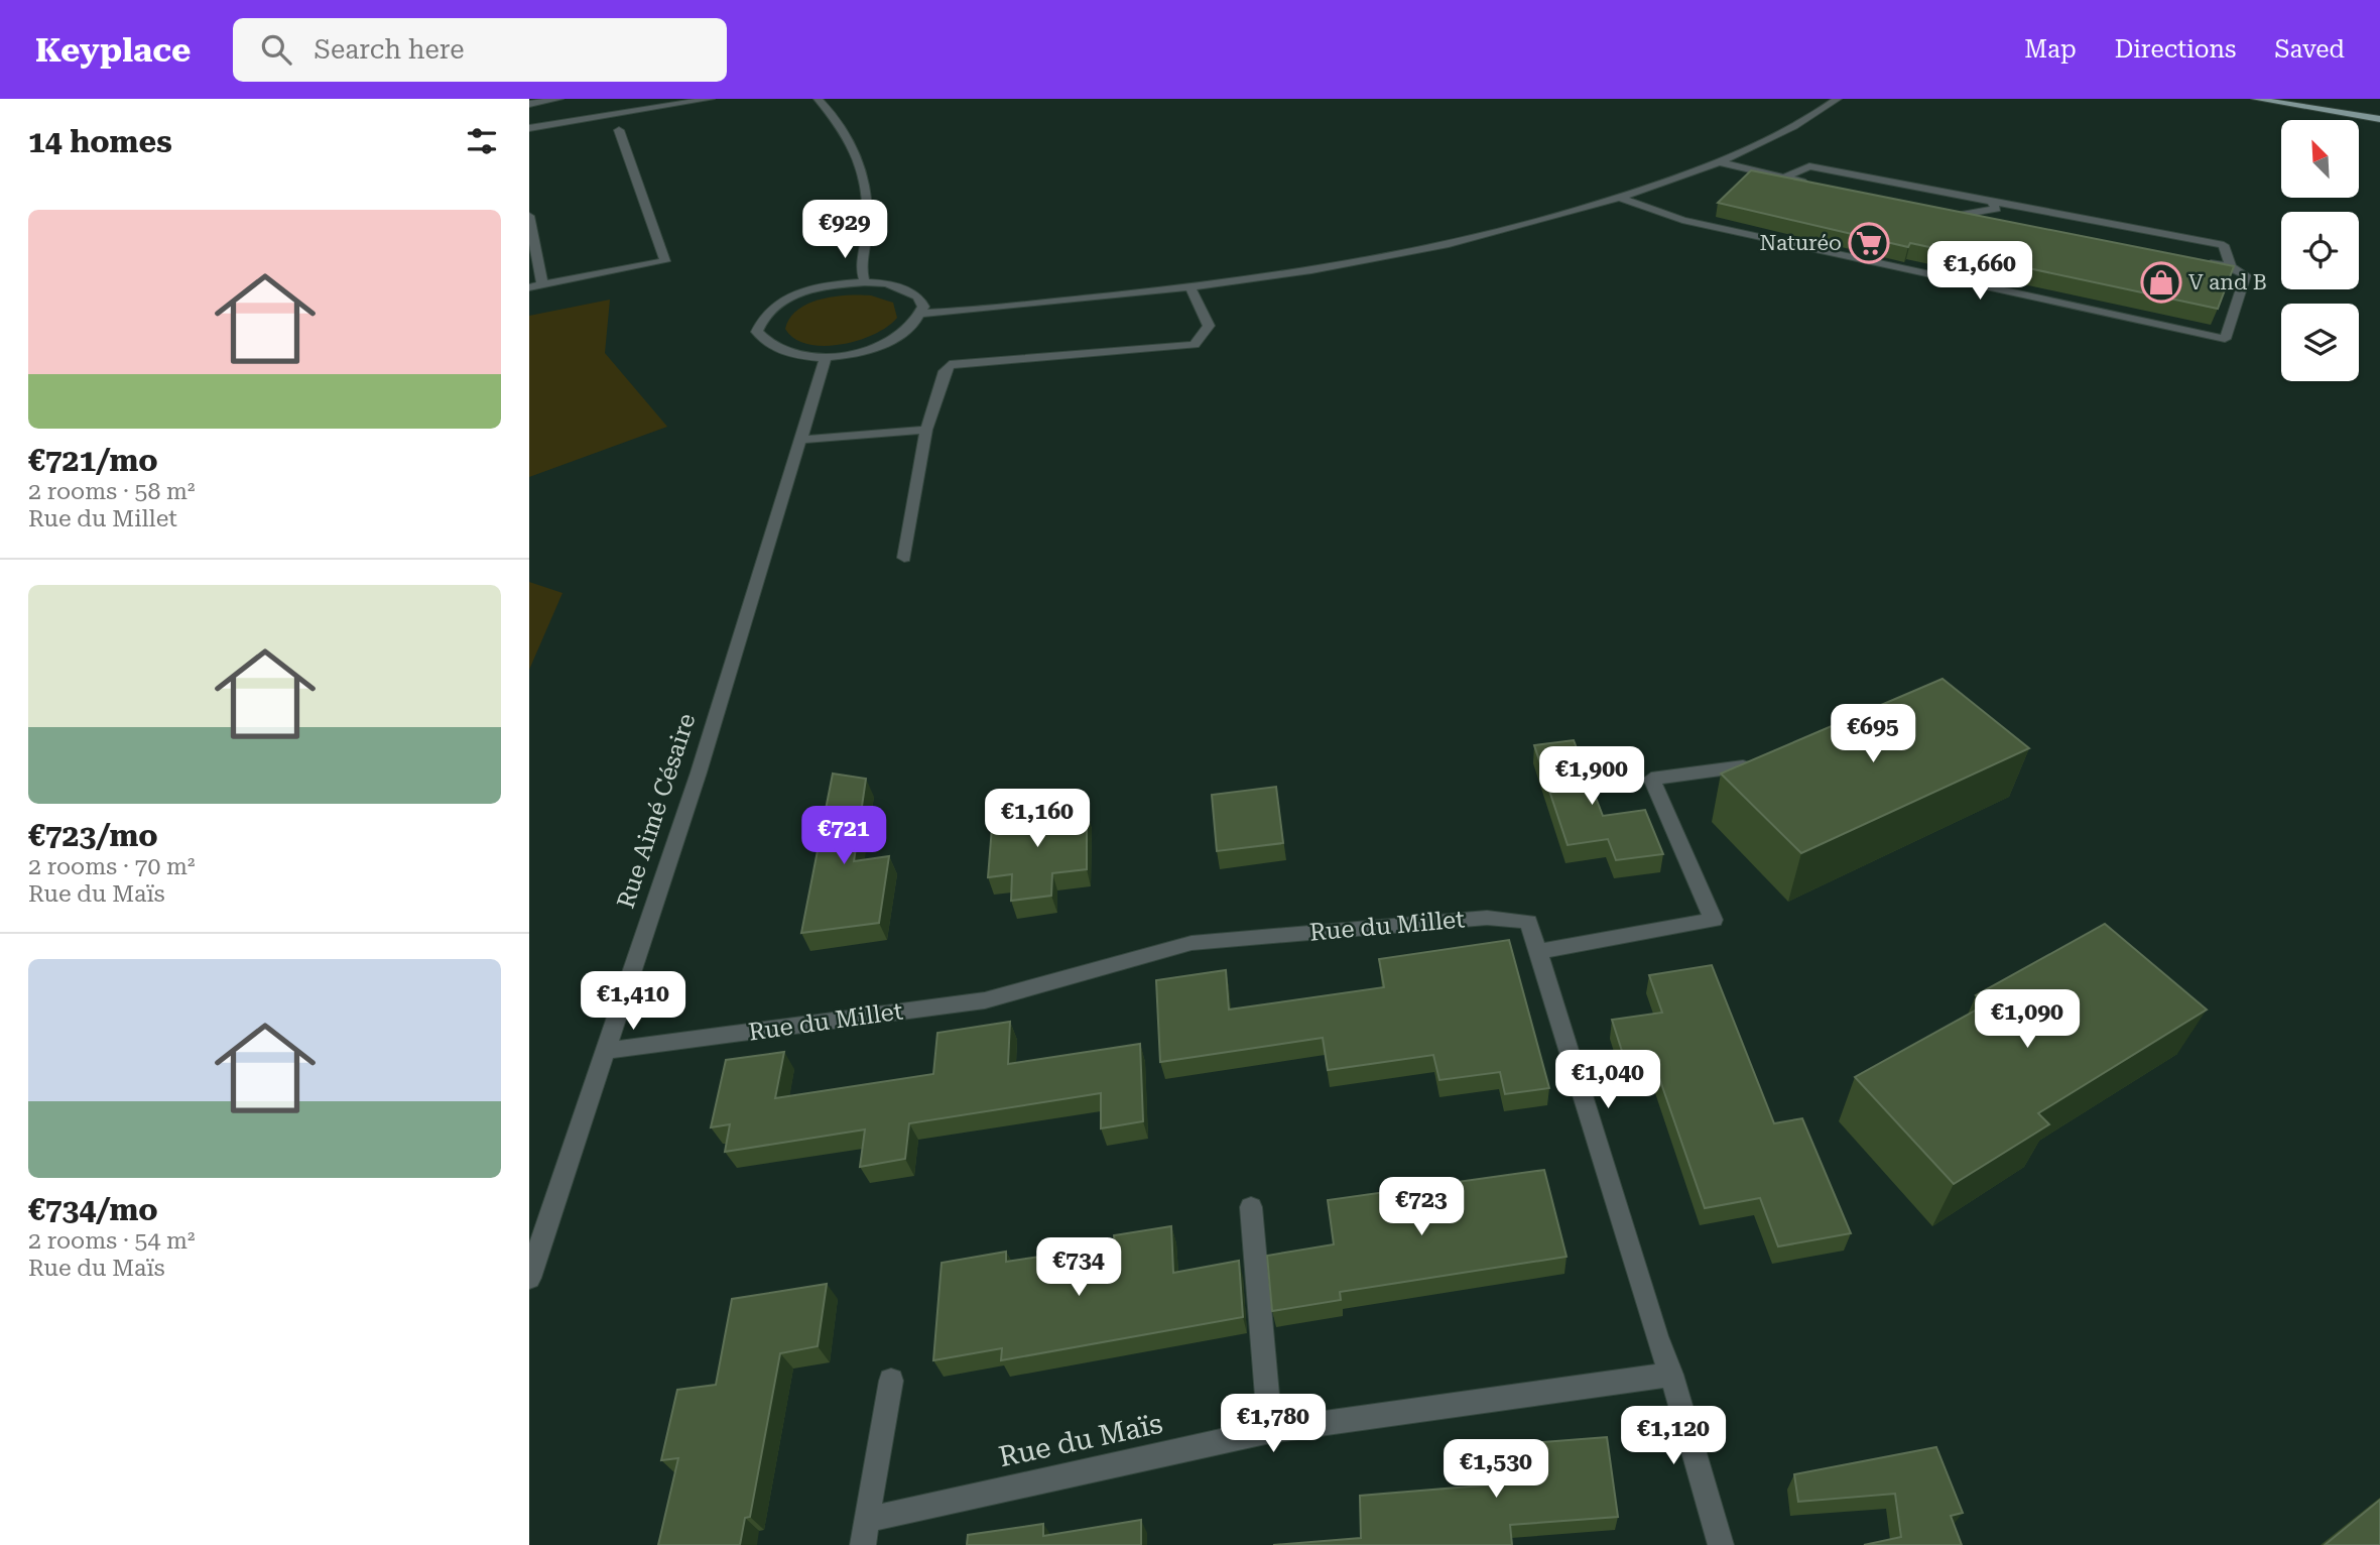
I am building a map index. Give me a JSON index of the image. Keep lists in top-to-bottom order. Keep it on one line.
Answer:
{"streets":{"street":["Rue Aimé Césaire","Rue du Millet","Rue du Maïs"]},"crossings":[["Rue Aimé Césaire","Rue du Millet"],["Rue du Millet","Rue du Maïs"]],"places":{"supermarket":["Naturéo"],"shop":["V and B"]},"north":"top left","page":{"header":"Keyplace","search":"Search here","nav":["Map","Directions","Saved"],"heading":"14 homes","list":[{"name":"€721/mo","note":"2 rooms · 58 m² · Rue du Millet"},{"name":"€723/mo","note":"2 rooms · 70 m² · Rue du Maïs"},{"name":"€734/mo","note":"2 rooms · 54 m² · Rue du Maïs"}],"price":["€929","€1,660","€695","€1,900","€1,160","€721","€1,410","€1,090","€1,040","€723","€734","€1,780","€1,120","€1,530"]}}
